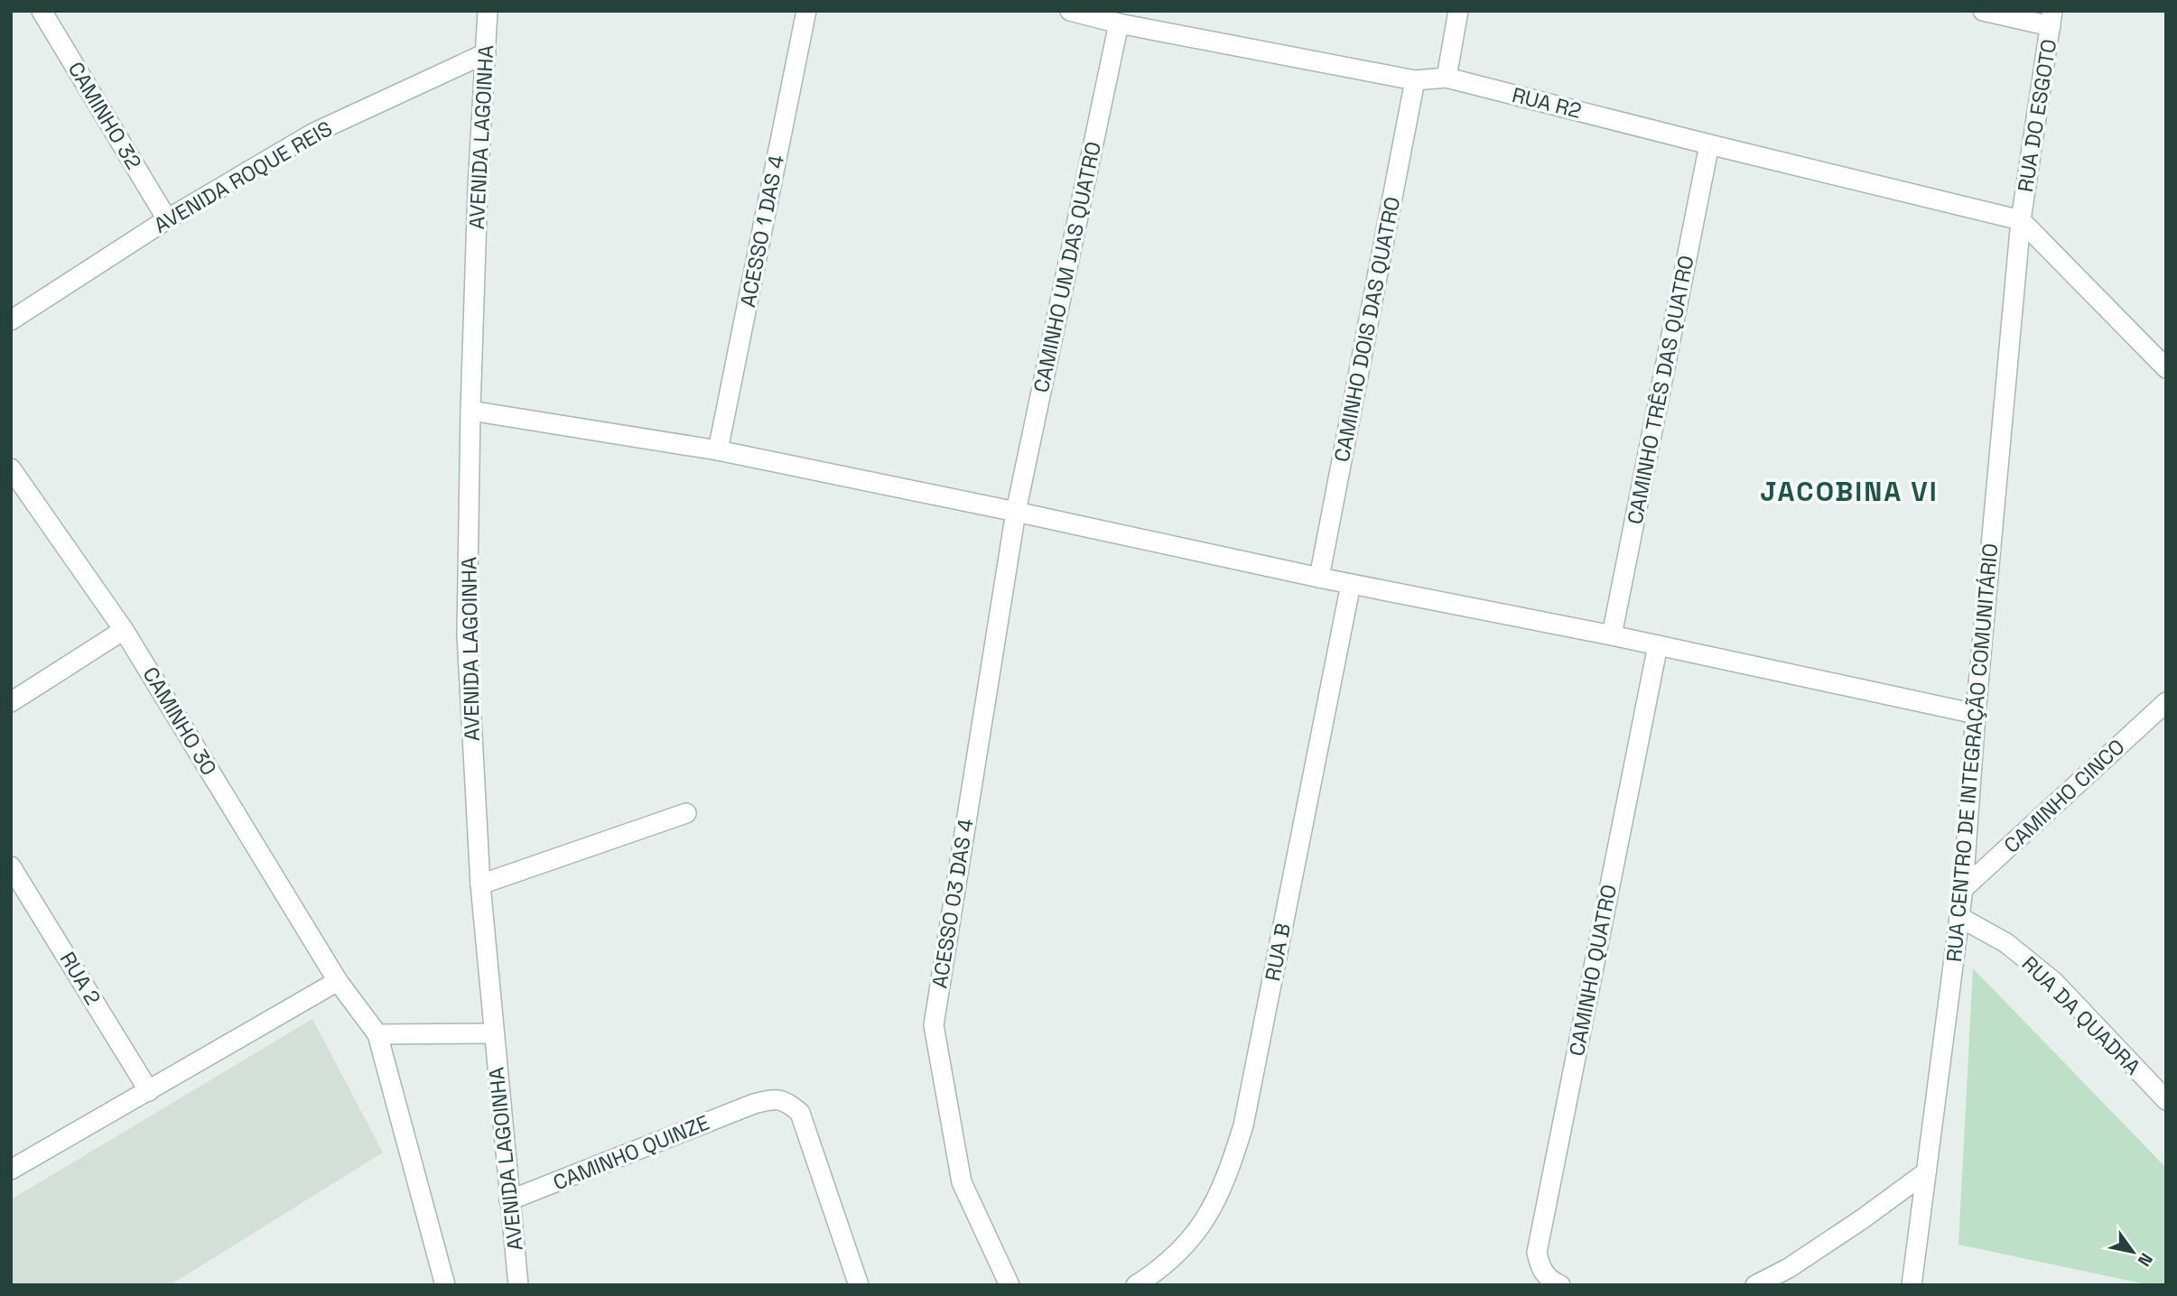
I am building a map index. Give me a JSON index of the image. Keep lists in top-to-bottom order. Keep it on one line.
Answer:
{"streets":{"street":["RUA R2","CAMINHO 32","RUA DO ESGOTO","AVENIDA LAGOINHA","AVENIDA ROQUE REIS","ACESSO 1 DAS 4","CAMINHO UM DAS QUATRO","CAMINHO DOIS DAS QUATRO","CAMINHO TRÊS DAS QUATRO","CAMINHO 30","RUA CENTRO DE INTEGRAÇÃO COMUNITÁRIO","CAMINHO CINCO","ACESSO 03 DAS 4","RUA B","CAMINHO QUATRO","RUA 2","RUA DA QUADRA","CAMINHO QUINZE"]},"crossings":[["RUA R2","RUA DO ESGOTO"],["RUA R2","CAMINHO UM DAS QUATRO"],["RUA R2","CAMINHO DOIS DAS QUATRO"],["RUA R2","CAMINHO TRÊS DAS QUATRO"],["RUA R2","RUA CENTRO DE INTEGRAÇÃO COMUNITÁRIO"],["CAMINHO 32","AVENIDA ROQUE REIS"],["RUA DO ESGOTO","RUA CENTRO DE INTEGRAÇÃO COMUNITÁRIO"],["AVENIDA LAGOINHA","AVENIDA ROQUE REIS"],["AVENIDA LAGOINHA","CAMINHO QUINZE"],["CAMINHO UM DAS QUATRO","ACESSO 03 DAS 4"],["RUA CENTRO DE INTEGRAÇÃO COMUNITÁRIO","CAMINHO CINCO"],["RUA CENTRO DE INTEGRAÇÃO COMUNITÁRIO","RUA DA QUADRA"]],"districts":["JACOBINA VI"],"north":"bottom right"}
